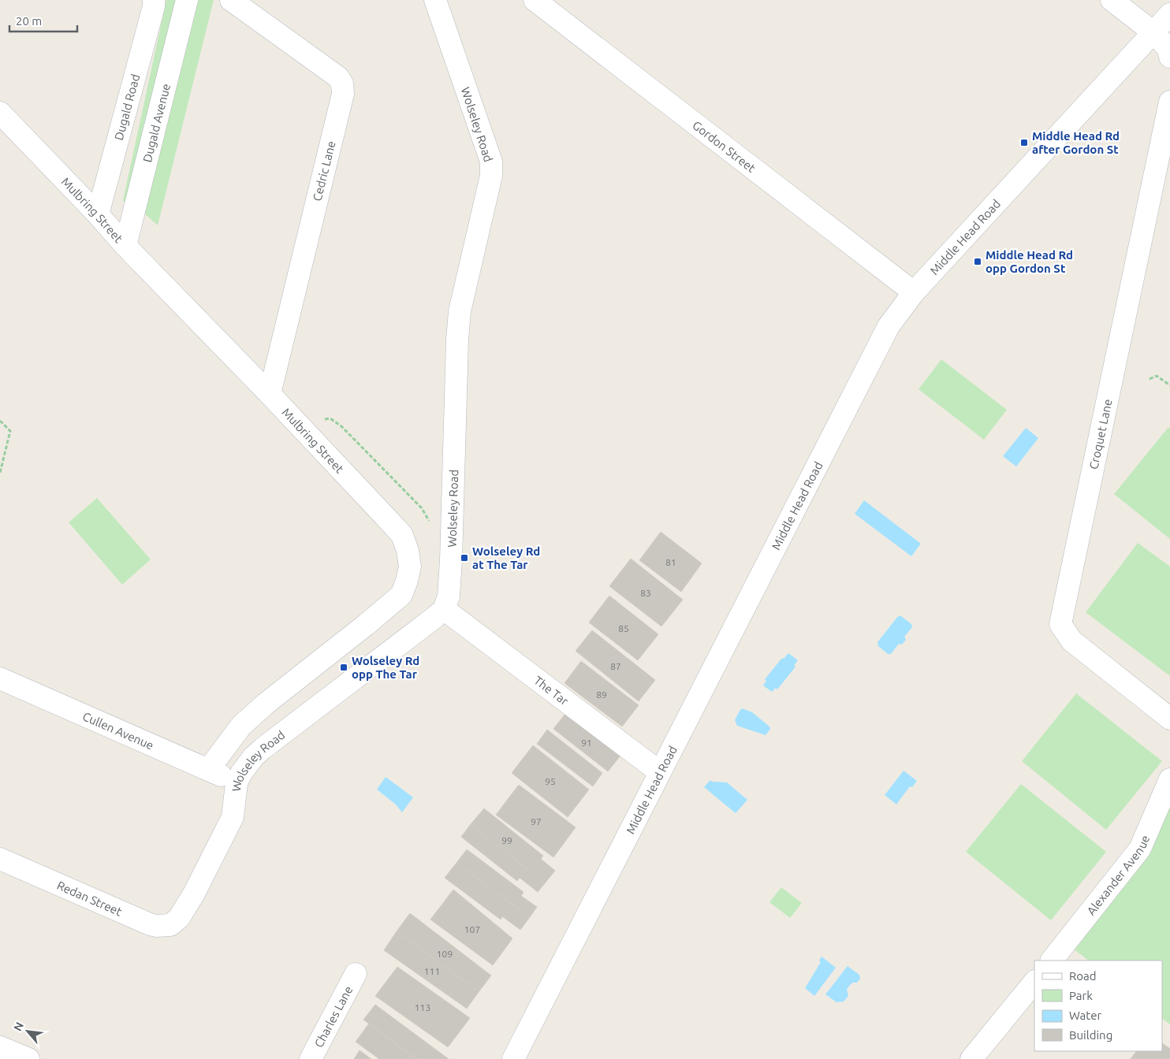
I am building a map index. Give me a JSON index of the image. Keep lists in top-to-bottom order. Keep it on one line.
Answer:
{"streets":{"street":["Dugald Road","Dugald Avenue","Wolseley Road","Gordon Street","Cedric Lane","Mulbring Street","Middle Head Road","Croquet Lane","The Tar","Cullen Avenue","Alexander Avenue","Redan Street","Charles Lane"]},"crossings":[["Dugald Road","Mulbring Street"],["Dugald Avenue","Mulbring Street"],["Wolseley Road","The Tar"],["Wolseley Road","Cullen Avenue"],["Wolseley Road","Redan Street"],["Gordon Street","Middle Head Road"],["Cedric Lane","Mulbring Street"],["Mulbring Street","Cullen Avenue"],["Middle Head Road","The Tar"]],"places":{"transit":["Middle Head Rd after Gordon St","Middle Head Rd opp Gordon St","Wolseley Rd at The Tar","Wolseley Rd opp The Tar"]},"house_numbers":["81","83","85","87","89","91","95","97","99","107","109","111","113"],"legend":["Road","Park","Water","Building"],"scale_bar":"20 m","north":"top left"}
